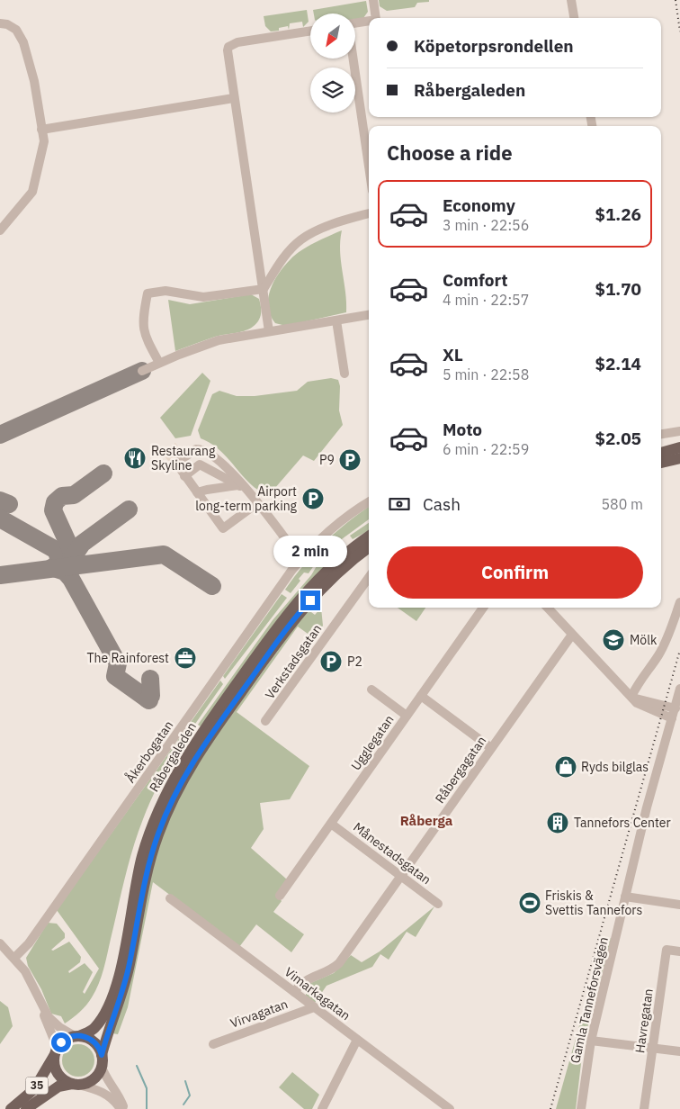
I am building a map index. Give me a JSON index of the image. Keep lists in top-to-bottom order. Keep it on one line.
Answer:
{"streets":{"main road":["Råbergaleden","35"],"street":["Verkstadsgatan","Ugglegatan","Åkerbogatan","Råbergagatan","Månestadsgatan","Vimarkagatan","Gamla Tanneforsvägen","Virvagatan","Havregatan"]},"crossings":[["Ugglegatan","Månestadsgatan"],["Råbergaleden","35"],["Råbergagatan","Månestadsgatan"],["Råbergagatan","Vimarkagatan"],["Vimarkagatan","Virvagatan"]],"districts":["Råberga"],"places":{"restaurant":["Restaurang Skyline"],"parking":["P9","Airport long-term parking","P2"],"school or university":["Mölk"],"office":["The Rainforest"],"shop":["Ryds bilglas"],"building":["Tannefors Center"],"sports":["Friskis & Svettis Tannefors"]},"north":"bottom left","page":{"banner":["Köpetorpsrondellen","Råbergaleden"],"heading":"Choose a ride","list":[{"name":"Economy","note":"3 min · 22:56","value":"$1.26"},{"name":"Comfort","note":"4 min · 22:57","value":"$1.70"},{"name":"XL","note":"5 min · 22:58","value":"$2.14"},{"name":"Moto","note":"6 min · 22:59","value":"$2.05"}],"pay":["Cash","580 m"],"bubble":"2 min","buttons":"Confirm"}}
